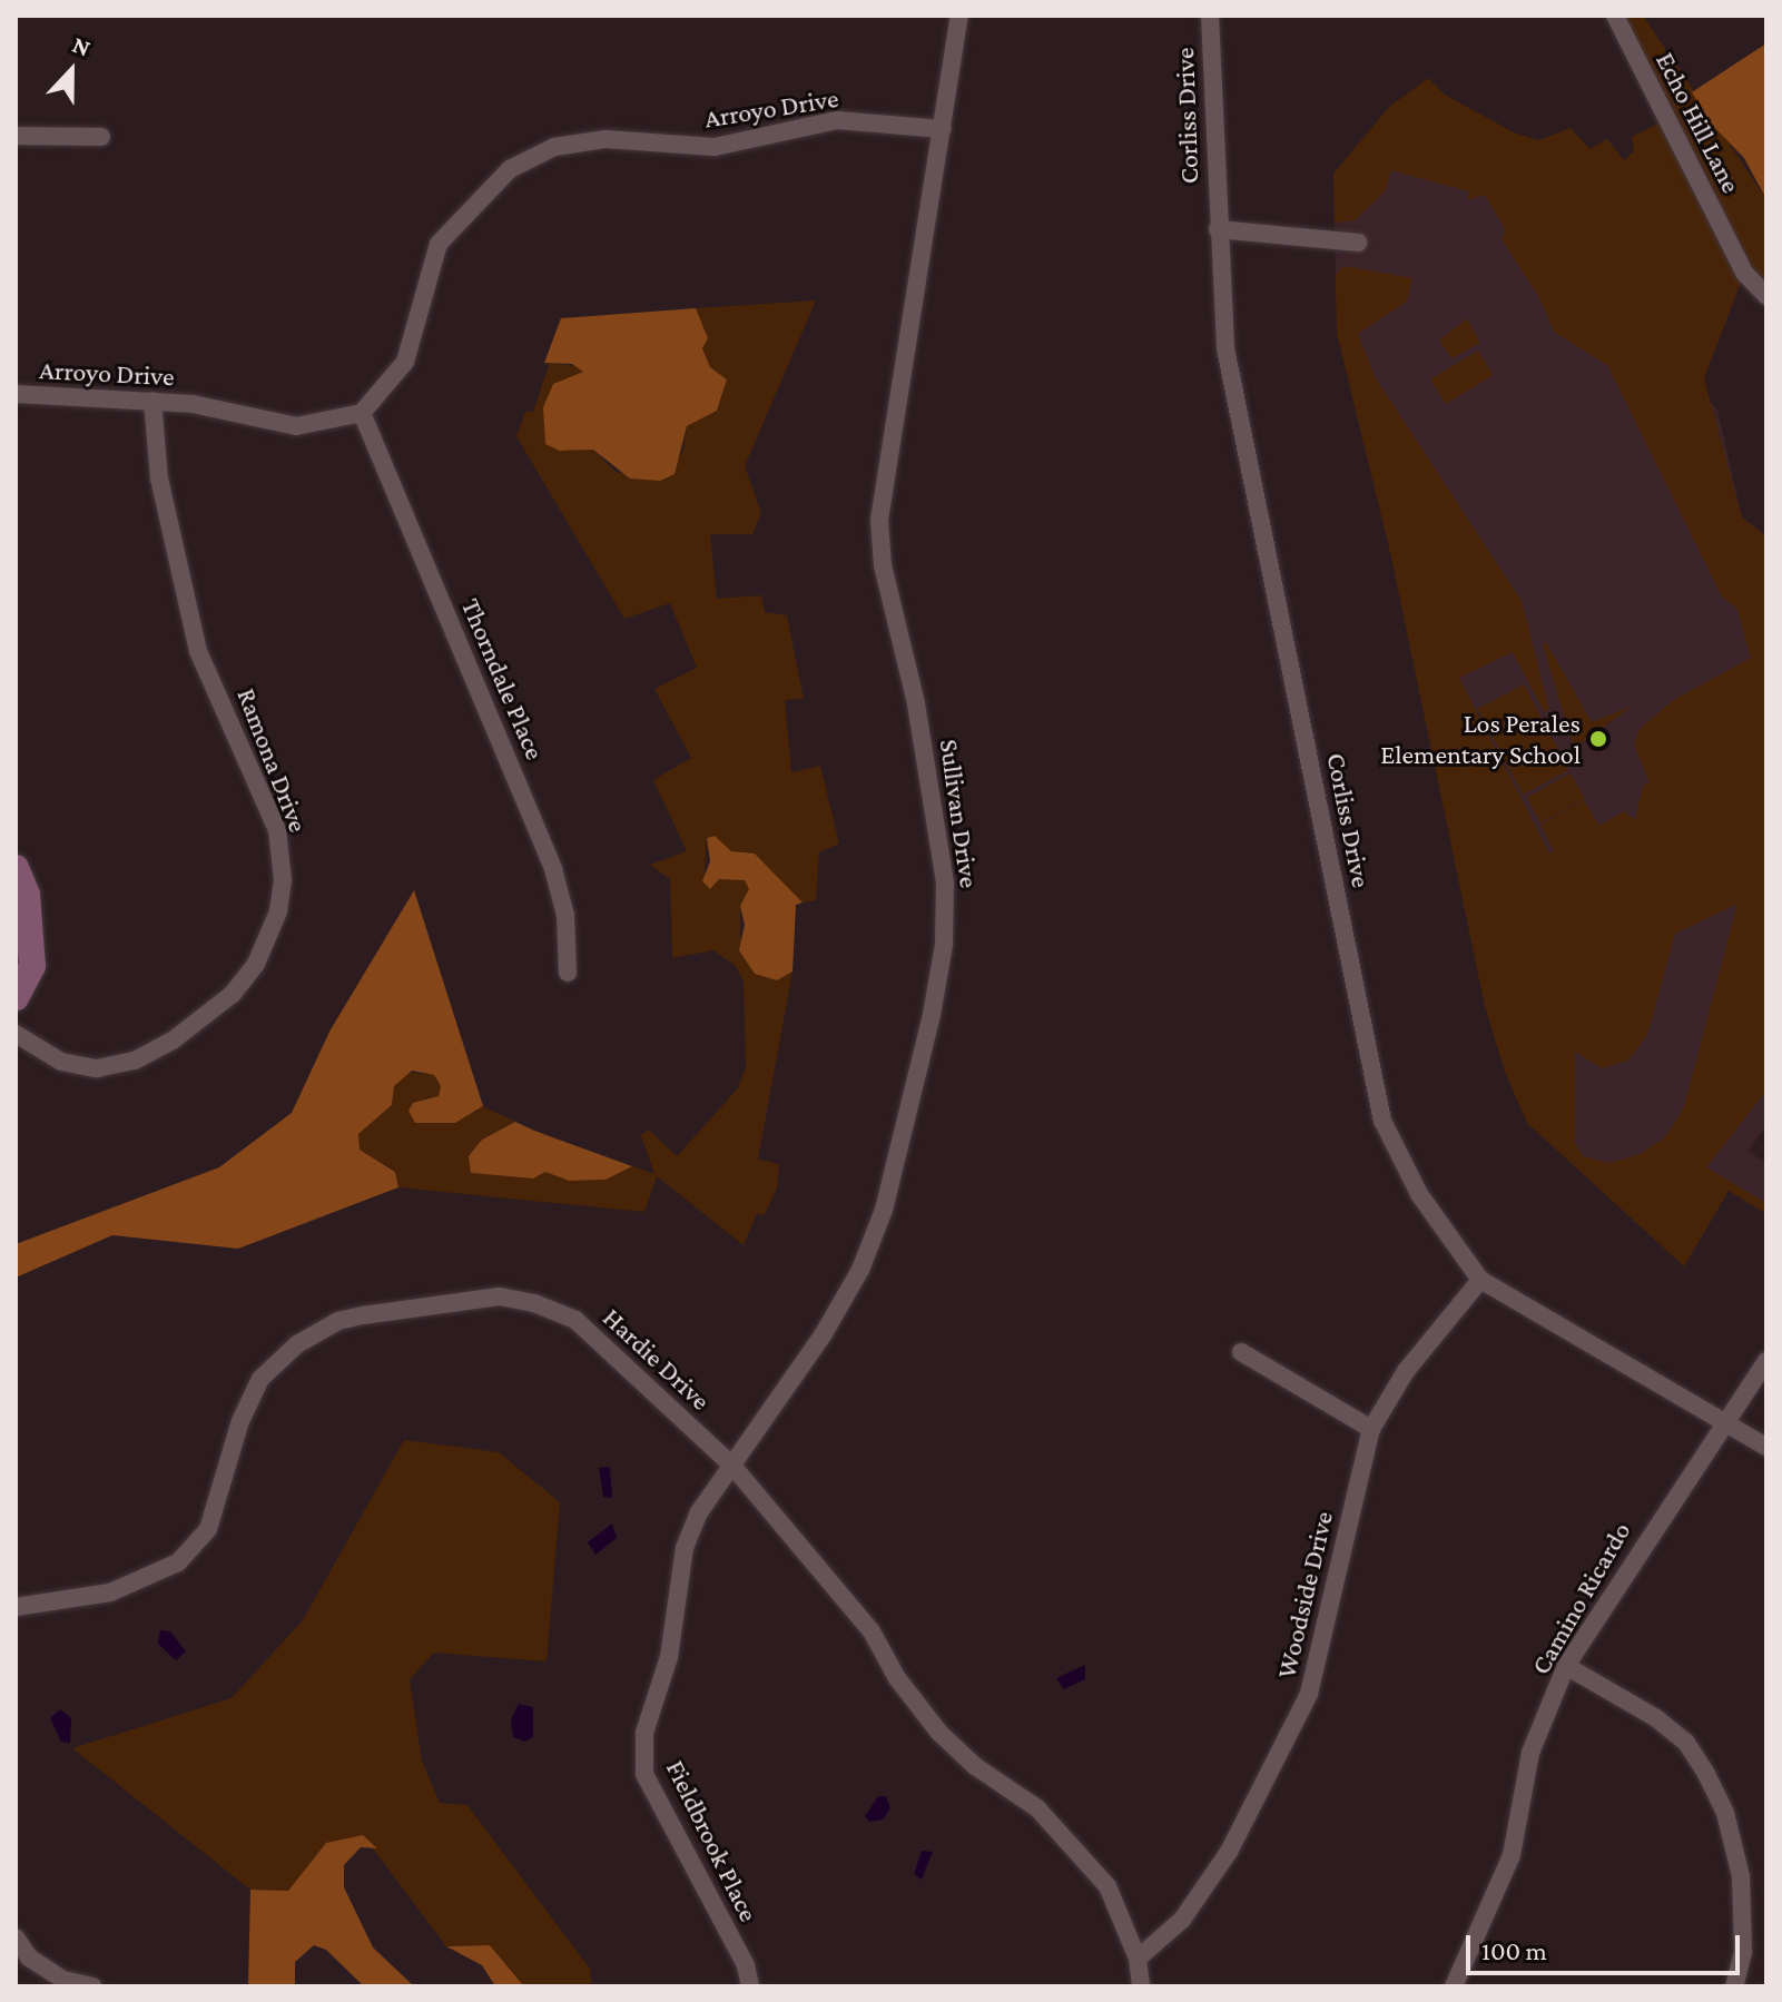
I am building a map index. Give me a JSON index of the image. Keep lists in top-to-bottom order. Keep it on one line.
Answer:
{"streets":{"street":["Arroyo Drive","Corliss Drive","Echo Hill Lane","Thorndale Place","Ramona Drive","Sullivan Drive","Hardie Drive","Woodside Drive","Camino Ricardo","Fieldbrook Place"]},"crossings":[["Arroyo Drive","Thorndale Place"],["Arroyo Drive","Ramona Drive"],["Arroyo Drive","Sullivan Drive"],["Corliss Drive","Woodside Drive"],["Corliss Drive","Camino Ricardo"],["Sullivan Drive","Hardie Drive"],["Sullivan Drive","Fieldbrook Place"],["Hardie Drive","Woodside Drive"],["Hardie Drive","Fieldbrook Place"]],"places":["Los Perales Elementary School"],"scale_bar":"100 m","north":"top"}
